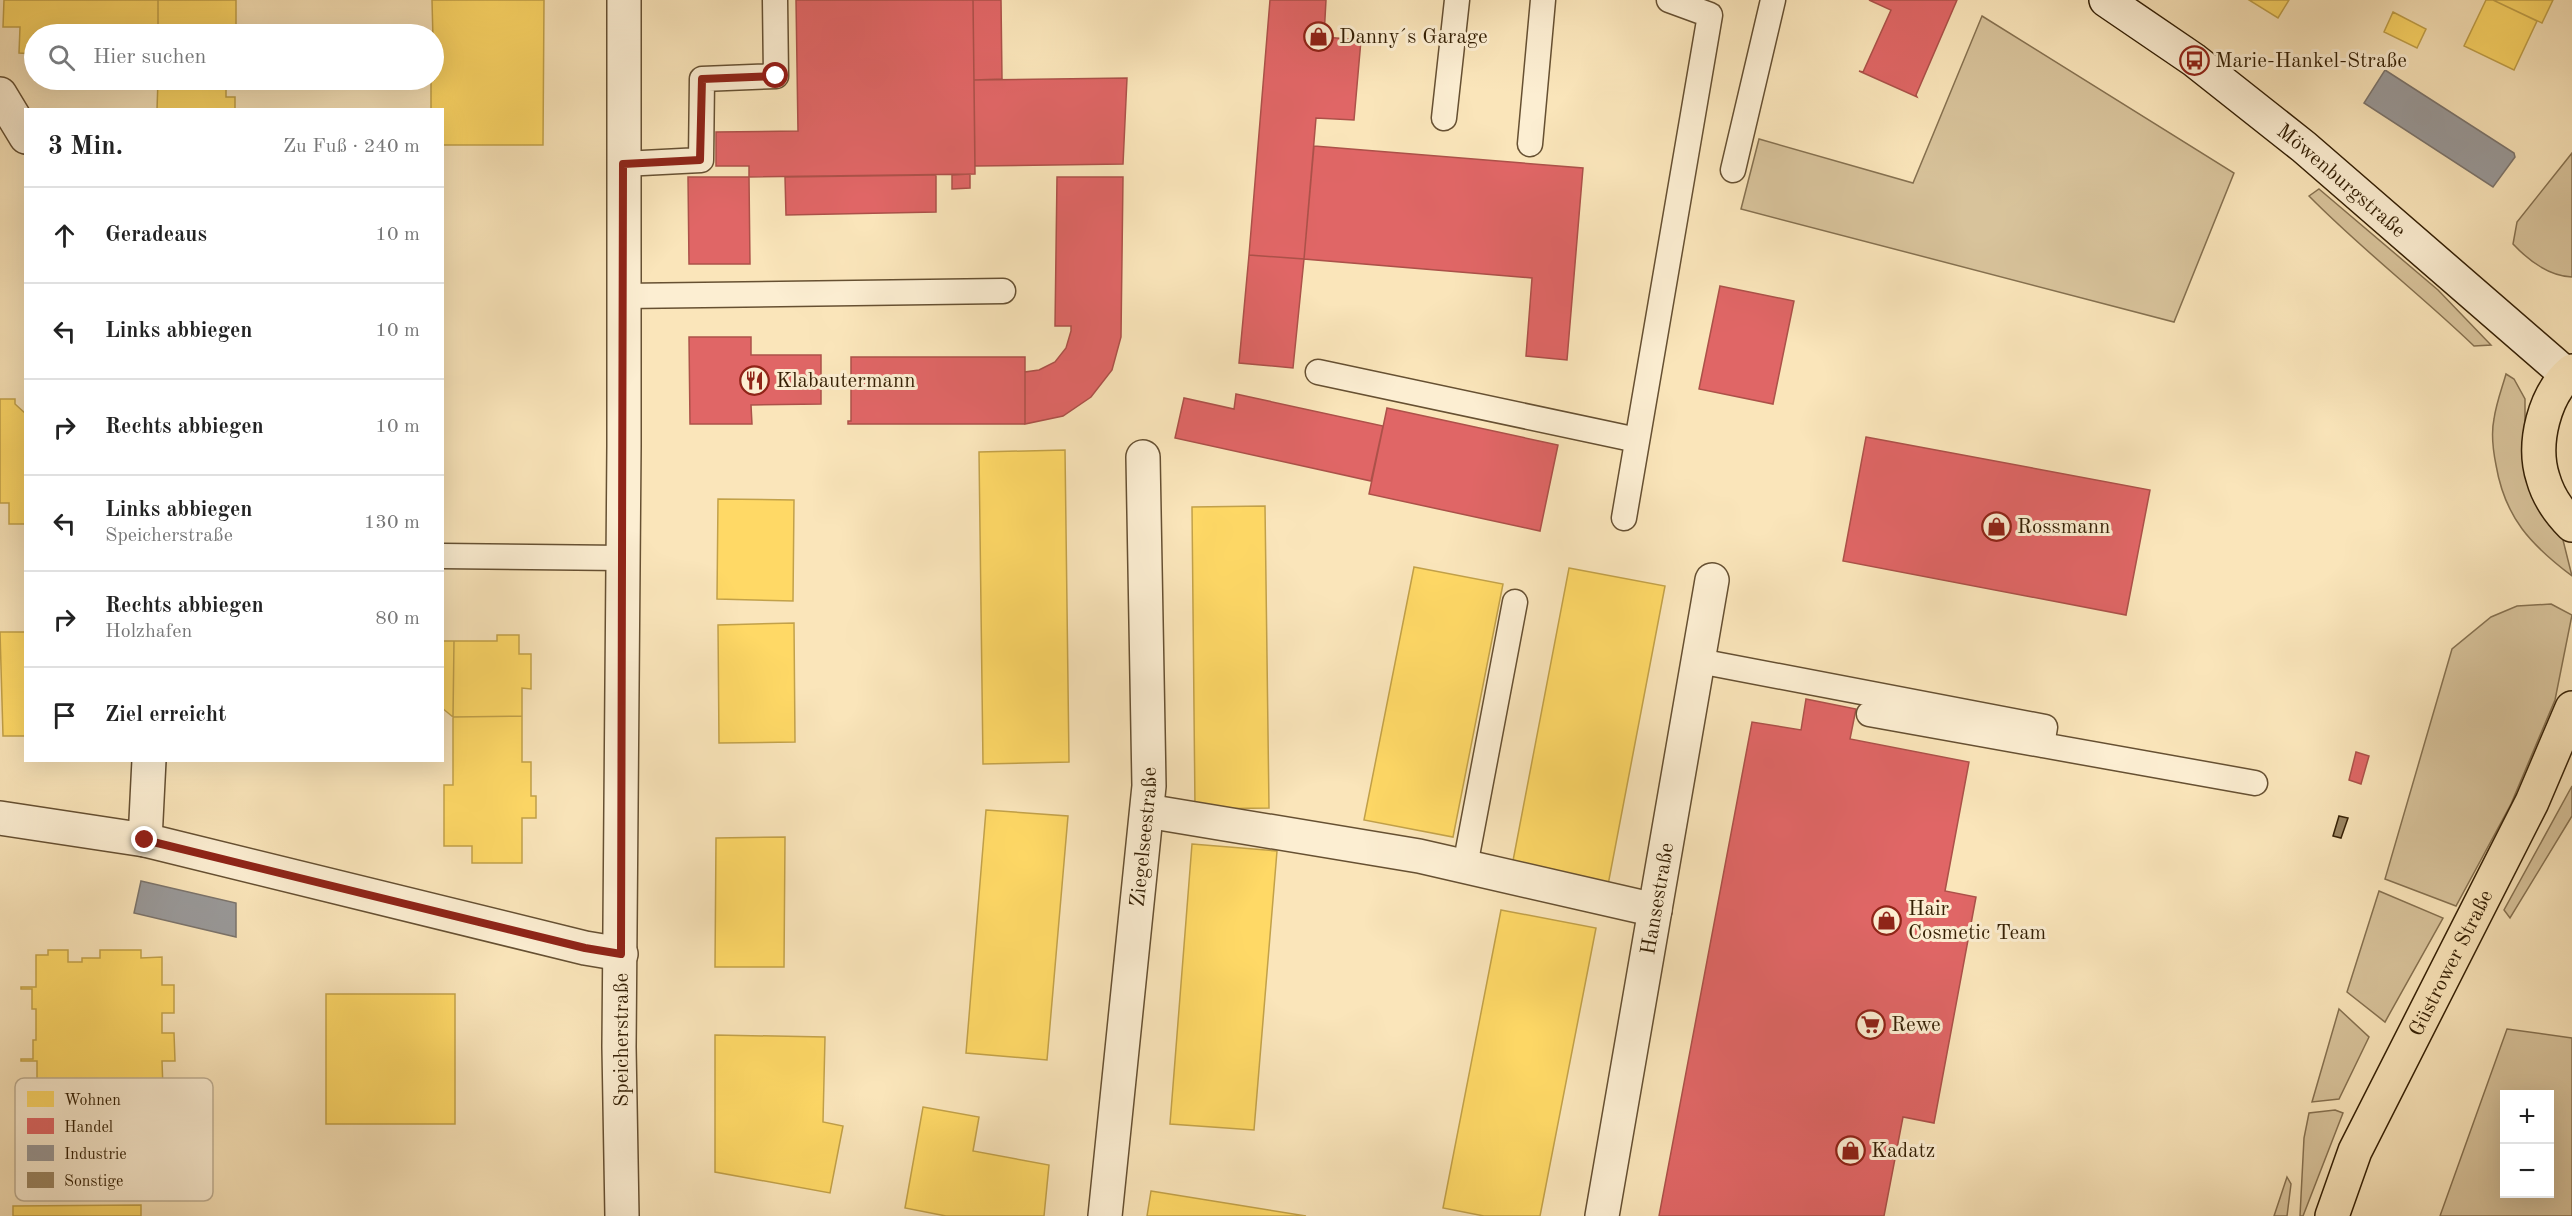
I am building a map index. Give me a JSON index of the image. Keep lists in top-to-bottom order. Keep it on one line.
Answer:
{"streets":{"main road":["Güstrower Straße"],"street":["Möwenburgstraße","Ziegelseestraße","Hansestraße","Speicherstraße"]},"places":{"shop":["Danny´s Garage","Rossmann","Hair Cosmetic Team","Kadatz"],"bus stop":["Marie-Hankel-Straße"],"restaurant":["Klabautermann"],"supermarket":["Rewe"]},"legend":["Wohnen","Handel","Industrie","Sonstige"],"page":{"search":"Hier suchen","heading":["3 Min.","Zu Fuß · 240 m"],"list":[["Geradeaus","10 m"],["Links abbiegen","10 m"],["Rechts abbiegen","10 m"],["Links abbiegen","Speicherstraße","130 m"],["Rechts abbiegen","Holzhafen","80 m"],"Ziel erreicht"],"map_buttons":["+","−"]}}
